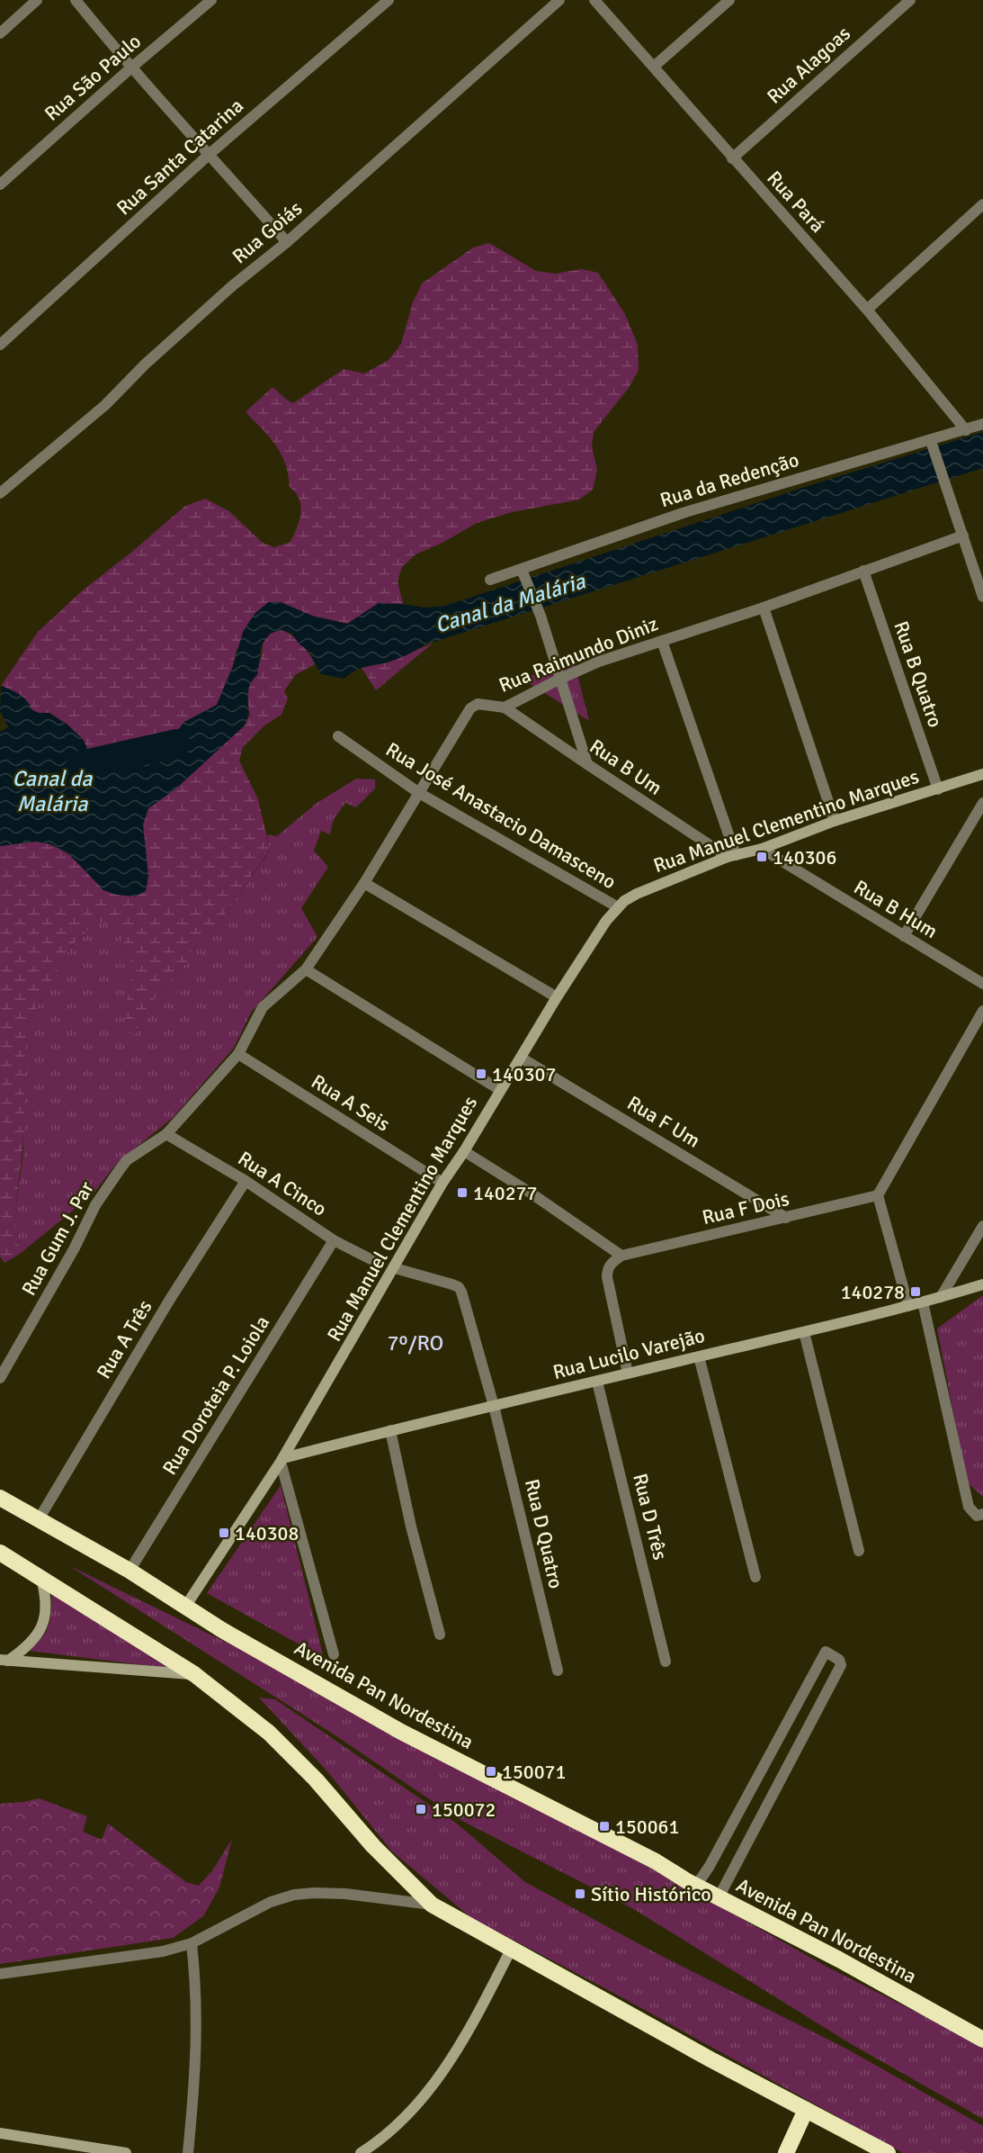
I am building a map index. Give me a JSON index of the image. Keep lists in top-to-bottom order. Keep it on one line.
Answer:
{"streets":{"highway":["Avenida Pan Nordestina"],"street":["Rua Alagoas","Rua São Paulo","Rua Santa Catarina","Rua Pará","Rua Goiás","Rua da Redenção","Rua Raimundo Diniz","Rua B Quatro","Rua B Um","Rua José Anastacio Damasceno","Rua Manuel Clementino Marques","Rua B Hum","Rua A Seis","Rua F Um","Rua A Cinco","Rua F Dois","Rua Gum J. Par","Rua A Três","Rua Lucilo Varejão","Rua Doroteia P. Loiola","Rua D Três","Rua D Quatro"]},"crossings":[["Rua Alagoas","Rua Pará"],["Rua Pará","Rua da Redenção"],["Rua Raimundo Diniz","Rua B Quatro"],["Rua Raimundo Diniz","Rua B Um"],["Rua Raimundo Diniz","Rua José Anastacio Damasceno"],["Rua Raimundo Diniz","Rua A Seis"],["Rua Raimundo Diniz","Rua A Cinco"],["Rua Raimundo Diniz","Rua Gum J. Par"],["Rua B Quatro","Rua Manuel Clementino Marques"],["Rua B Um","Rua Manuel Clementino Marques"],["Rua José Anastacio Damasceno","Rua Manuel Clementino Marques"],["Rua Manuel Clementino Marques","Rua B Hum"],["Rua Manuel Clementino Marques","Rua A Seis"],["Rua Manuel Clementino Marques","Rua F Um"],["Rua Manuel Clementino Marques","Rua Lucilo Varejão"],["Rua Manuel Clementino Marques","Rua D Quatro"],["Rua Manuel Clementino Marques","Avenida Pan Nordestina"],["Rua F Um","Rua F Dois"],["Rua A Cinco","Rua Gum J. Par"],["Rua A Cinco","Rua A Três"],["Rua A Cinco","Rua Doroteia P. Loiola"],["Rua A Três","Avenida Pan Nordestina"],["Rua Lucilo Varejão","Rua D Três"],["Rua Lucilo Varejão","Rua D Quatro"],["Rua Doroteia P. Loiola","Avenida Pan Nordestina"]],"districts":["7º/RO"],"water":["Canal da Malária"],"places":{"transit":["140306","140307","140277","140278","140308","150071","150072","150061","Sítio Histórico"]}}
